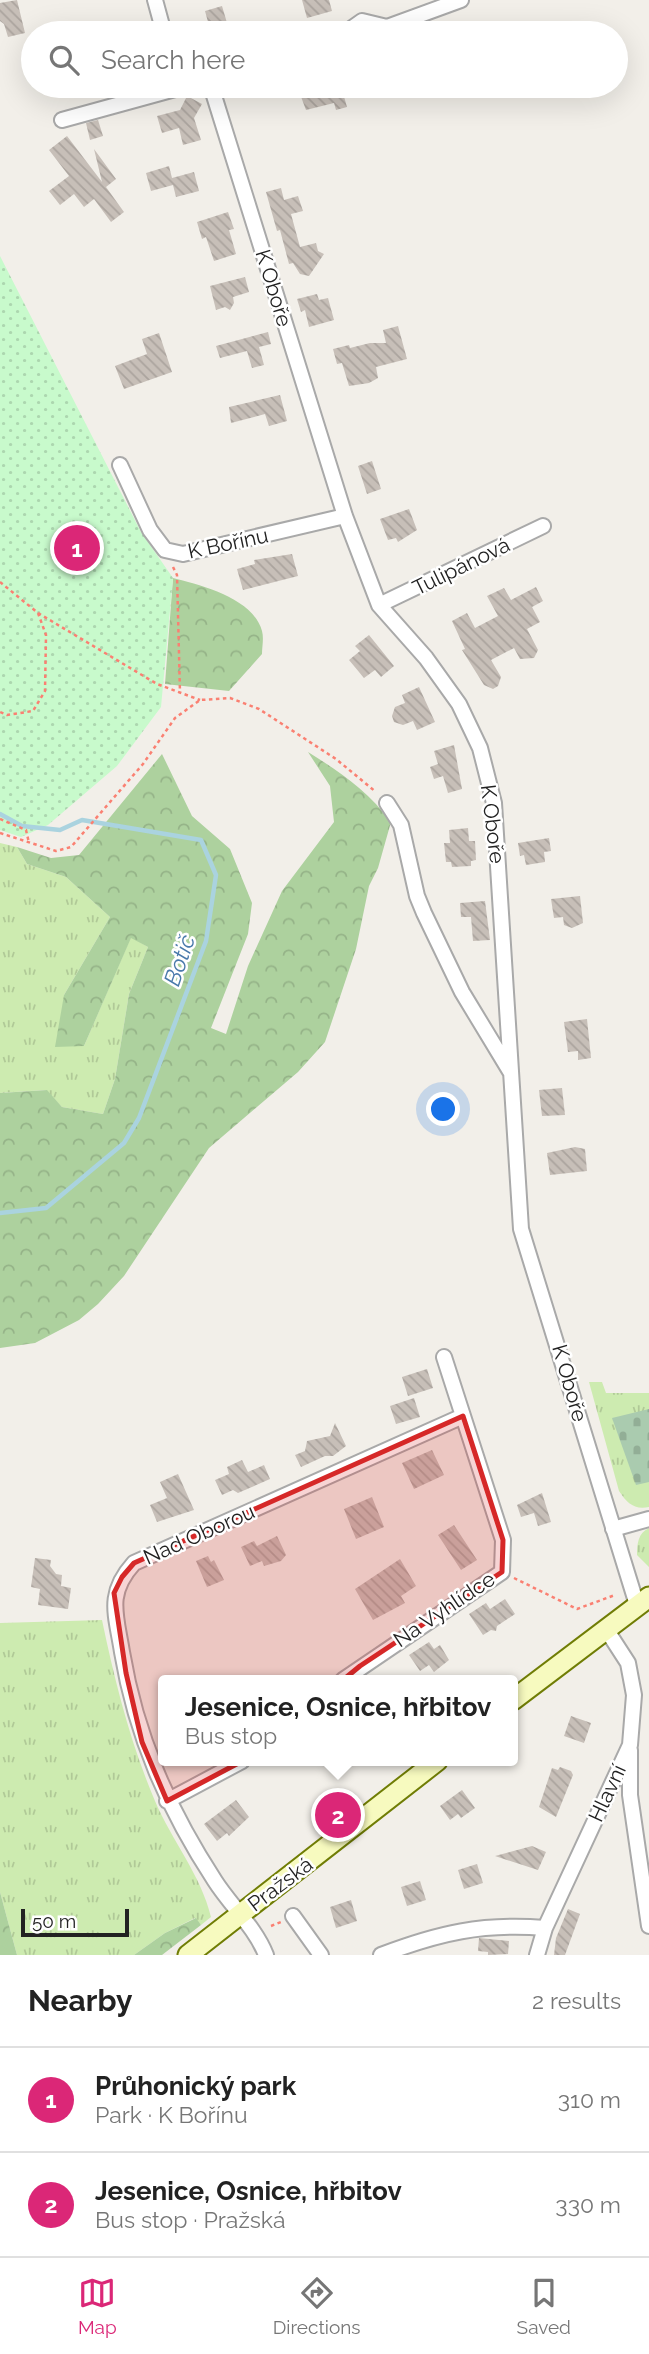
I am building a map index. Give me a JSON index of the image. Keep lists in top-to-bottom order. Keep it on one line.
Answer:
{"streets":{"main road":["Pražská"],"street":["K Oboře","K Bořínu","Tulipánová","Nad Oborou","Na Vyhlídce","Hlavní"]},"crossings":[["K Oboře","K Bořínu"],["K Oboře","Tulipánová"],["Nad Oborou","Na Vyhlídce"],["Nad Oborou","Pražská"]],"water":["Botič"],"scale_bar":"50 m","page":{"search":"Search here","pins":["1","2"],"popup":["Jesenice, Osnice, hřbitov","Bus stop"],"scale":"50 m","heading":["Nearby","2 results"],"list":[{"mark":"1","name":"Průhonický park","note":"Park · K Bořínu","value":"310 m"},{"mark":"2","name":"Jesenice, Osnice, hřbitov","note":"Bus stop · Pražská","value":"330 m"}],"nav":["Map","Directions","Saved"]}}
